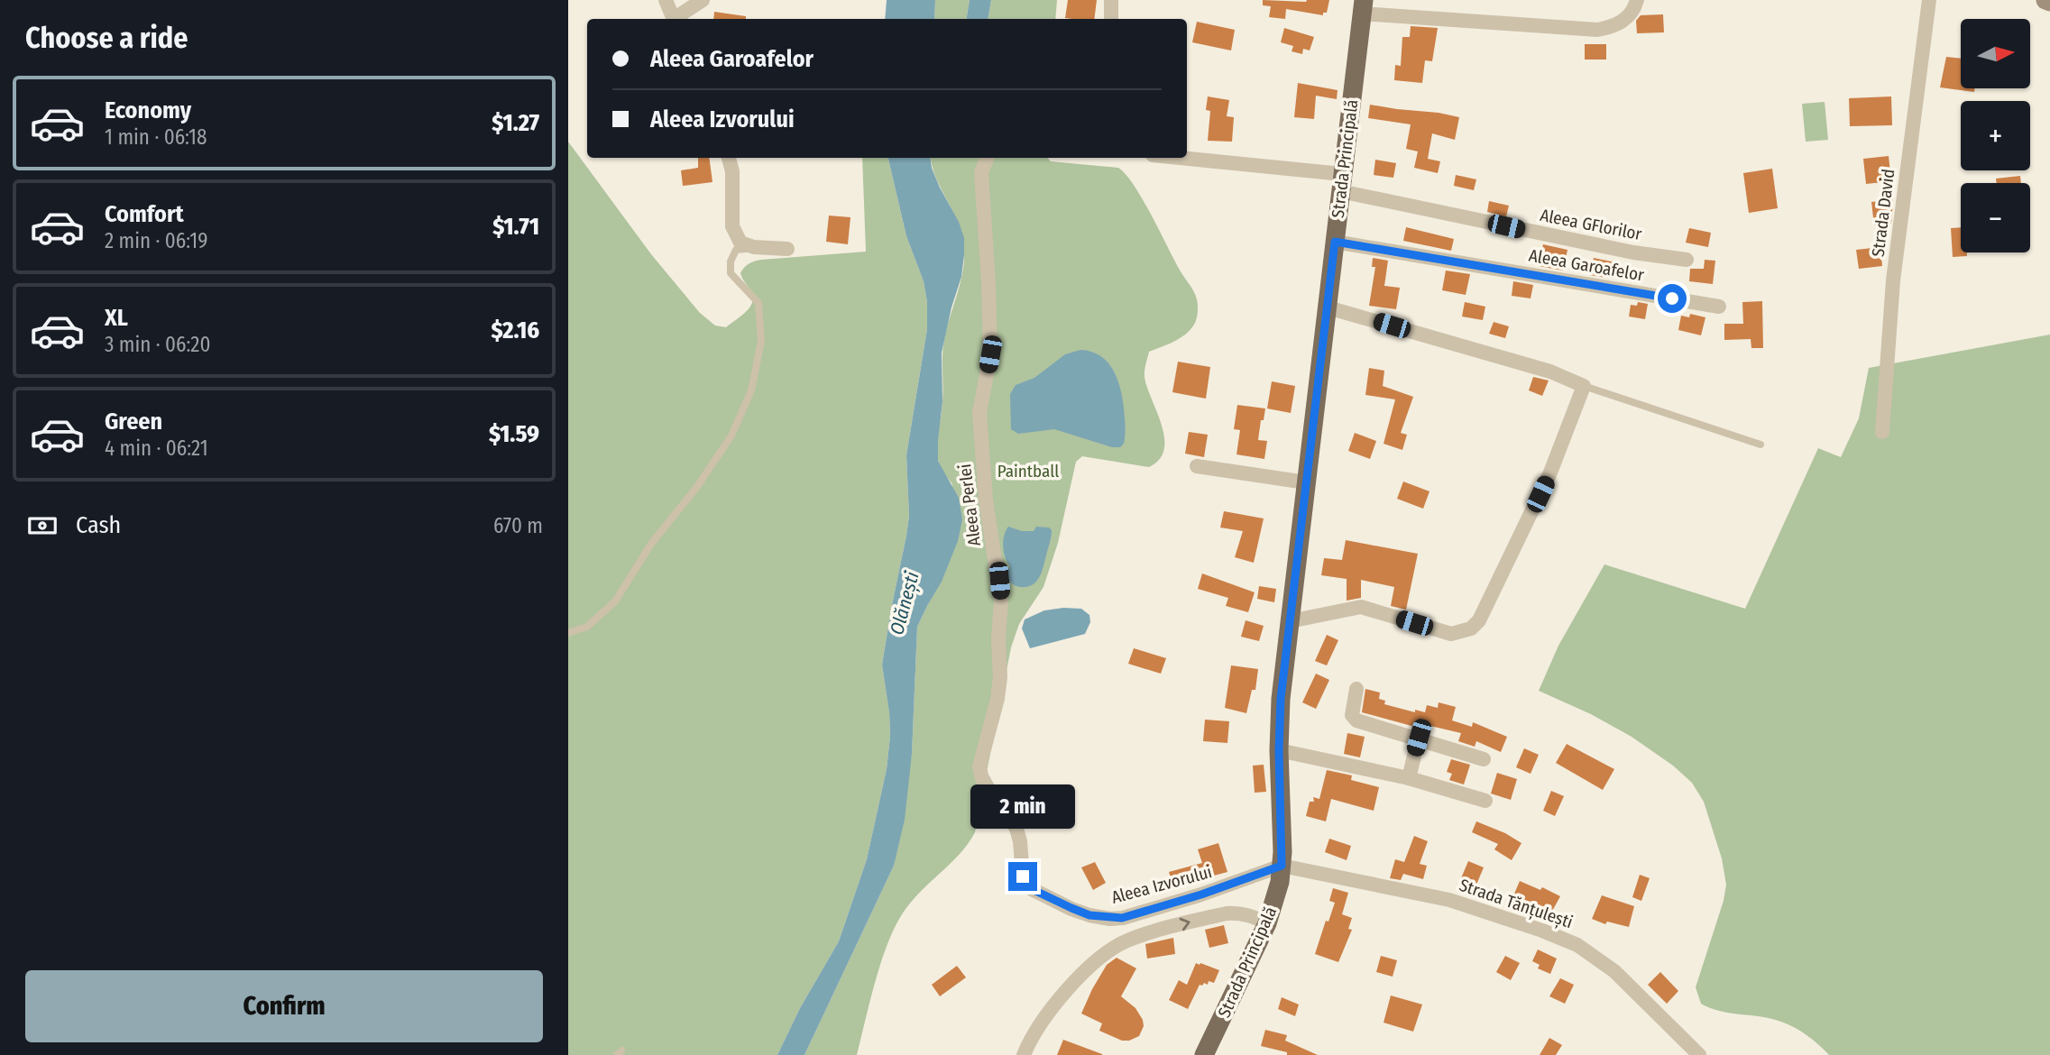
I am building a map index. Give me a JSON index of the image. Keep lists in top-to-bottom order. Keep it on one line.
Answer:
{"streets":{"main road":["Strada Principală"],"street":["Strada David","Aleea GFlorilor","Aleea Garoafelor","Aleea Perlei","Aleea Izvorului","Strada Tănțulești"]},"crossings":[["Strada Principală","Aleea GFlorilor"],["Strada Principală","Aleea Garoafelor"],["Strada Principală","Aleea Izvorului"],["Strada Principală","Strada Tănțulești"],["Aleea Perlei","Aleea Izvorului"],["Aleea Izvorului","Strada Tănțulești"]],"water":["Olănești"],"parks":["Paintball"],"north":"right","page":{"heading":"Choose a ride","map_buttons":["+","−"],"banner":["Aleea Garoafelor","Aleea Izvorului"],"list":[{"name":"Economy","note":"1 min · 06:18","value":"$1.27"},{"name":"Comfort","note":"2 min · 06:19","value":"$1.71"},{"name":"XL","note":"3 min · 06:20","value":"$2.16"},{"name":"Green","note":"4 min · 06:21","value":"$1.59"}],"pay":["Cash","670 m"],"bubble":"2 min","buttons":"Confirm"}}
